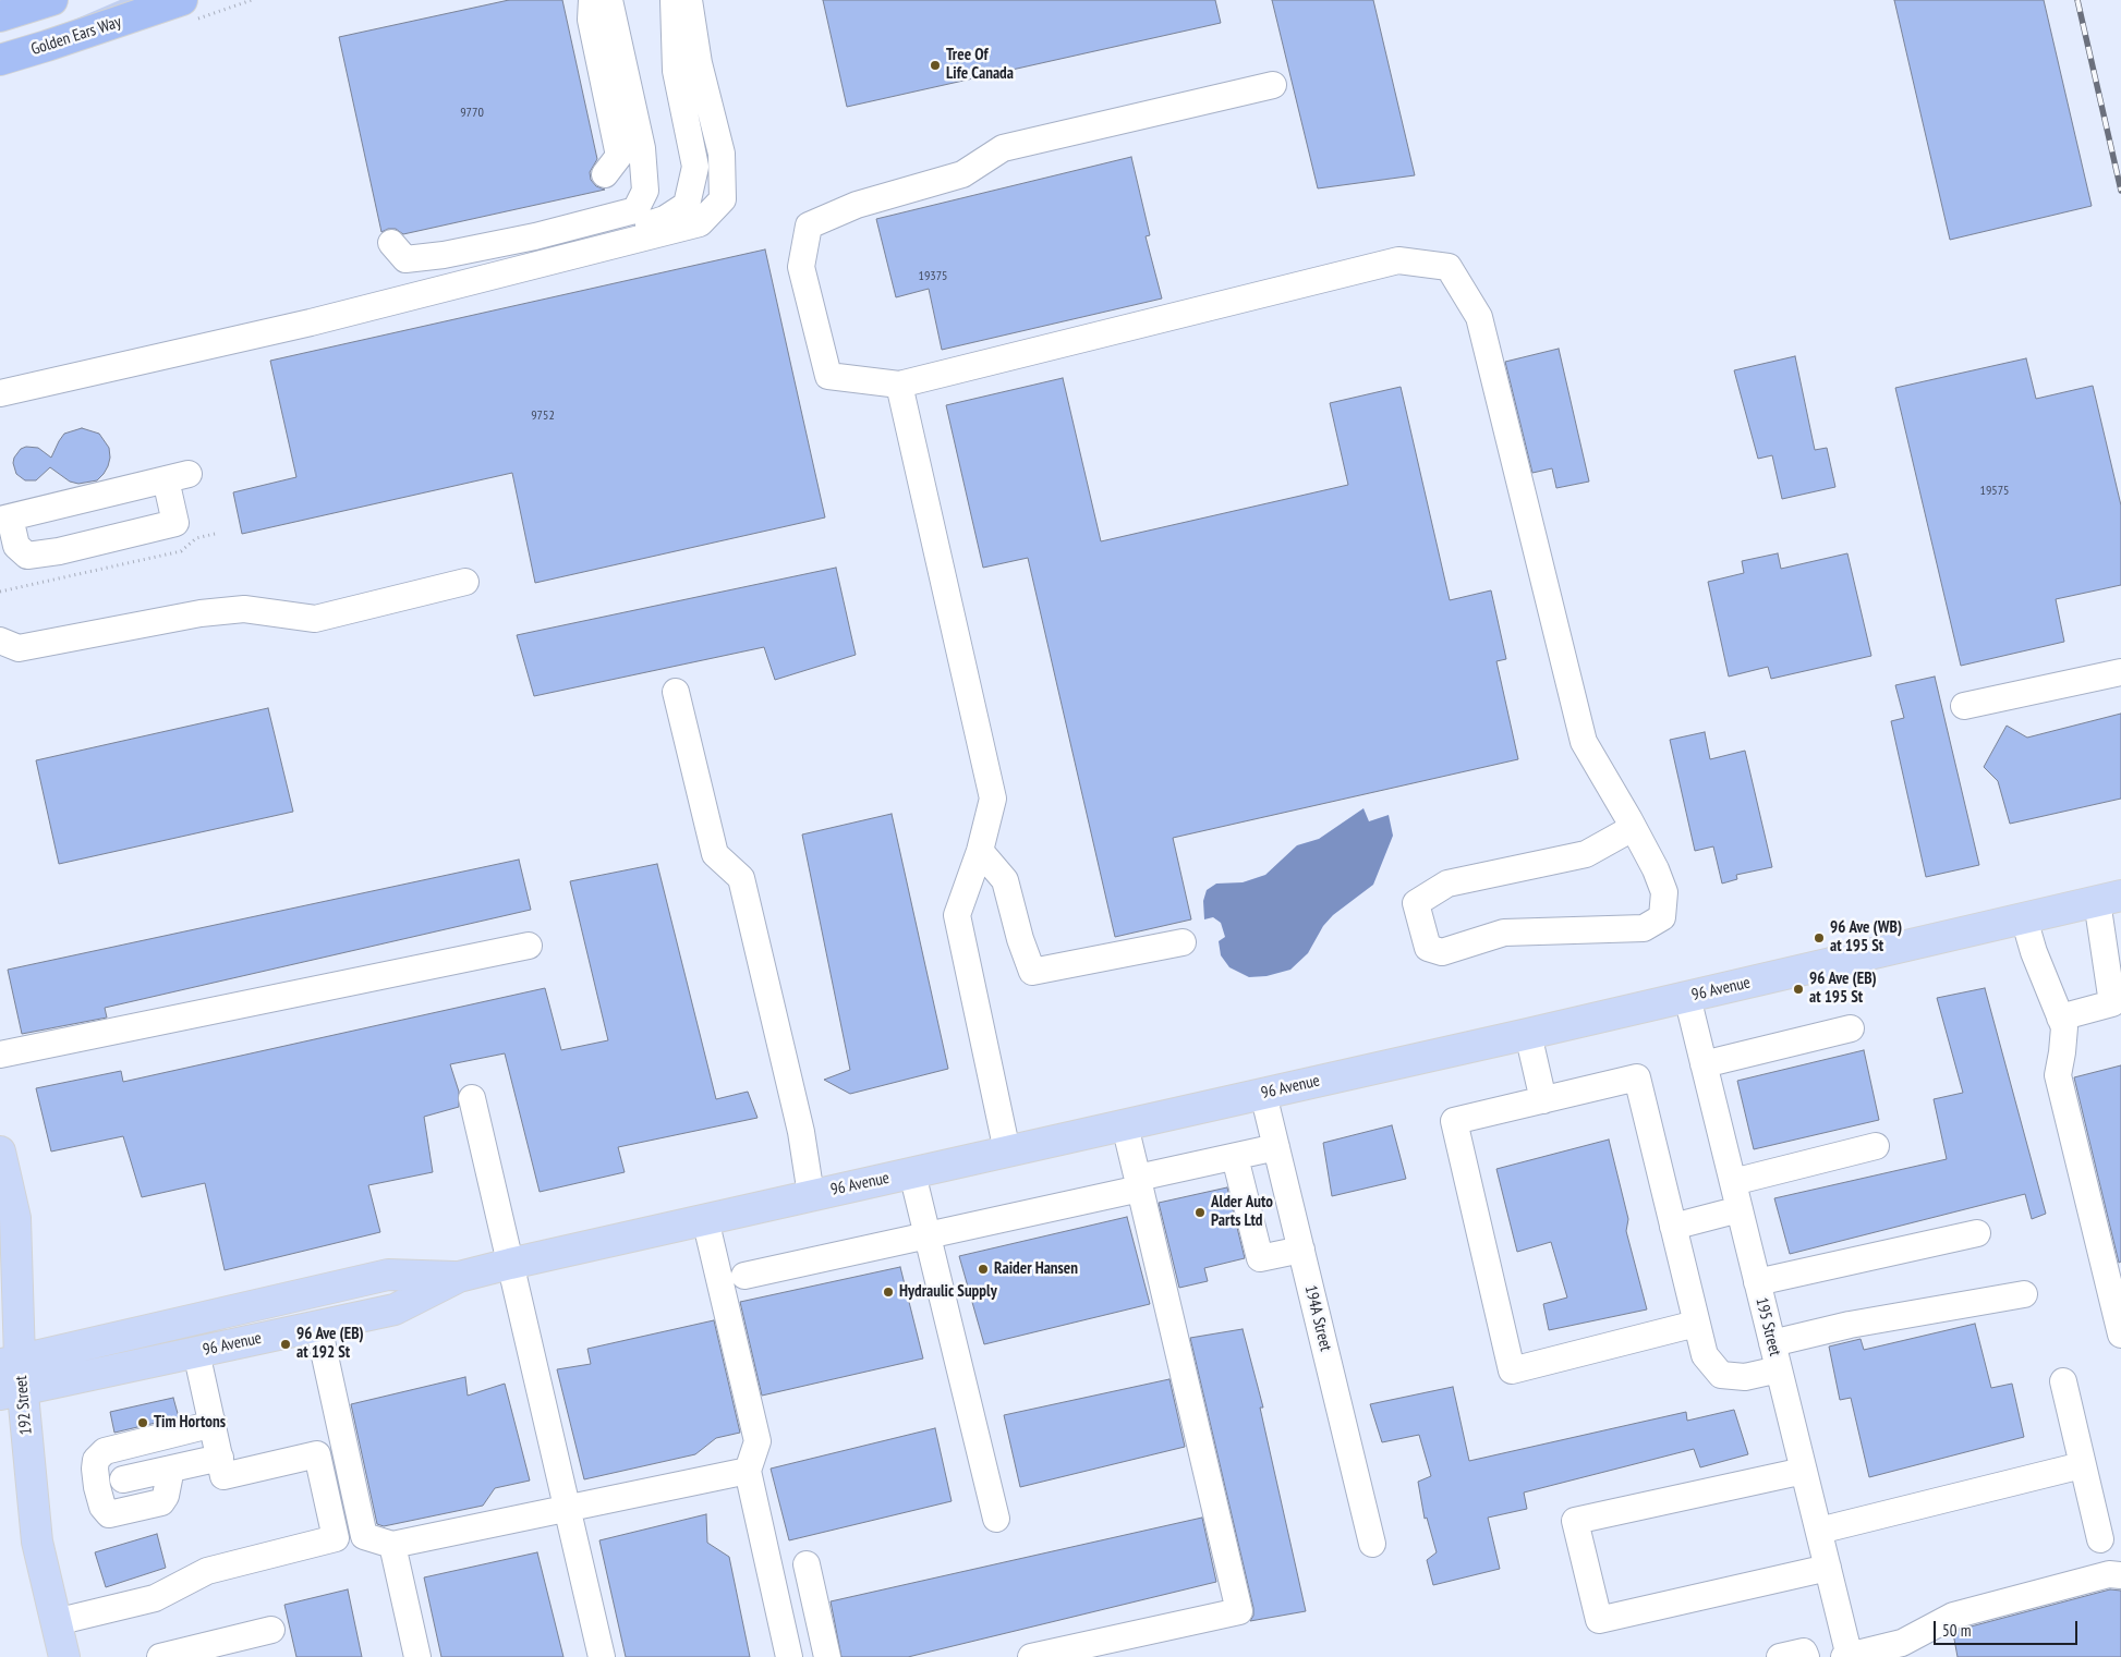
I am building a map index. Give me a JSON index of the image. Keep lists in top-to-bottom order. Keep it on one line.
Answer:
{"streets":{"highway":["Golden Ears Way"],"main road":["96 Avenue","192 Street"],"street":["194A Street","195 Street"]},"crossings":[["96 Avenue","194A Street"],["96 Avenue","195 Street"],["96 Avenue","192 Street"]],"places":["Tree Of Life Canada","96 Ave (WB) at 195 St","96 Ave (EB) at 195 St","Alder Auto Parts Ltd","Raider Hansen","Hydraulic Supply","96 Ave (EB) at 192 St","Tim Hortons"],"house_numbers":["9770","19375","9752","19575"],"scale_bar":"50 m"}
